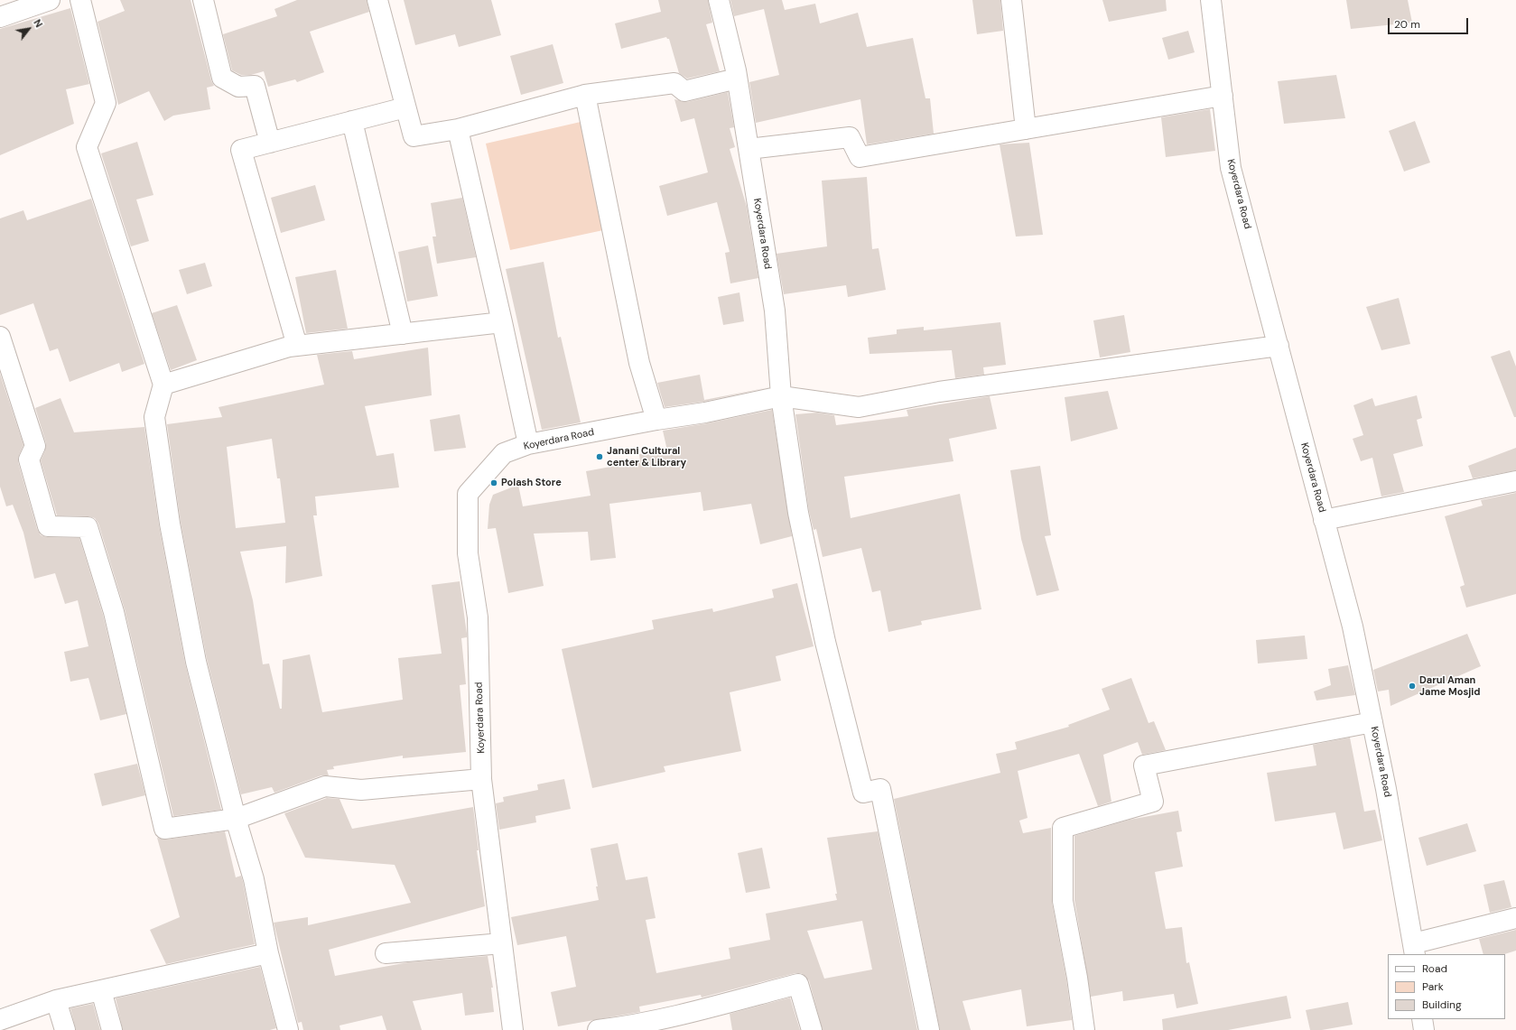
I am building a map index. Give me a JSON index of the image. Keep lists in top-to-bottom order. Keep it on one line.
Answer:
{"streets":{"street":["Koyerdara Road"]},"places":["Janani Cultural center & Library","Polash Store","Darul Aman Jame Mosjid"],"legend":["Road","Park","Building"],"scale_bar":"20 m","north":"top right"}
